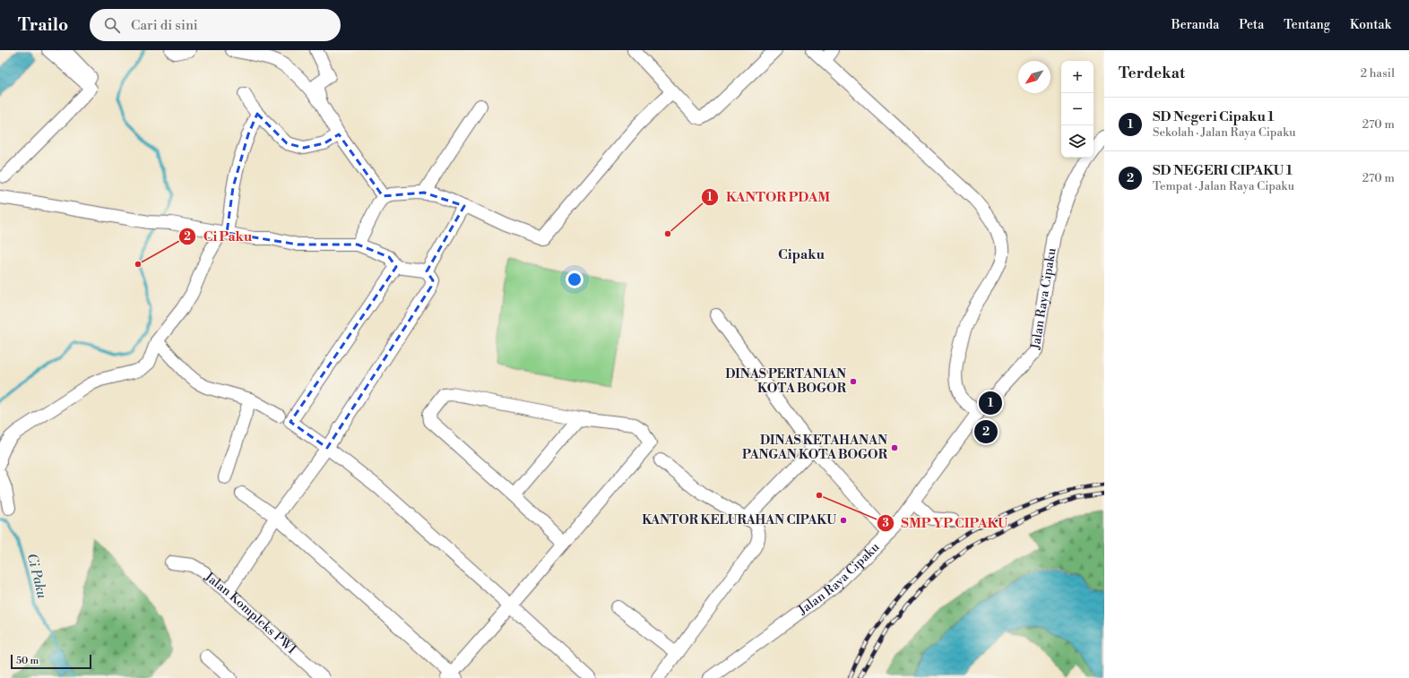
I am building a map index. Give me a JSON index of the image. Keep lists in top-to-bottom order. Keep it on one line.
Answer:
{"streets":{"street":["Jalan Raya Cipaku","Jalan Kompleks PWI"]},"districts":["Cipaku"],"water":["Ci Paku"],"places":["KANTOR PDAM","Ci Paku","DINAS PERTANIAN KOTA BOGOR","DINAS KETAHANAN PANGAN KOTA BOGOR","SMP YP CIPAKU","KANTOR KELURAHAN CIPAKU"],"scale_bar":"50 m","north":"bottom left","page":{"header":"Trailo","search":"Cari di sini","nav":["Beranda","Peta","Tentang","Kontak"],"heading":["Terdekat","2 hasil"],"map_buttons":["+","−"],"list":[{"mark":"1","name":"SD Negeri Cipaku 1","note":"Sekolah · Jalan Raya Cipaku","value":"270 m"},{"mark":"2","name":"SD NEGERI CIPAKU 1","note":"Tempat · Jalan Raya Cipaku","value":"270 m"}],"pins":["1","2"],"scale":"50 m"}}
